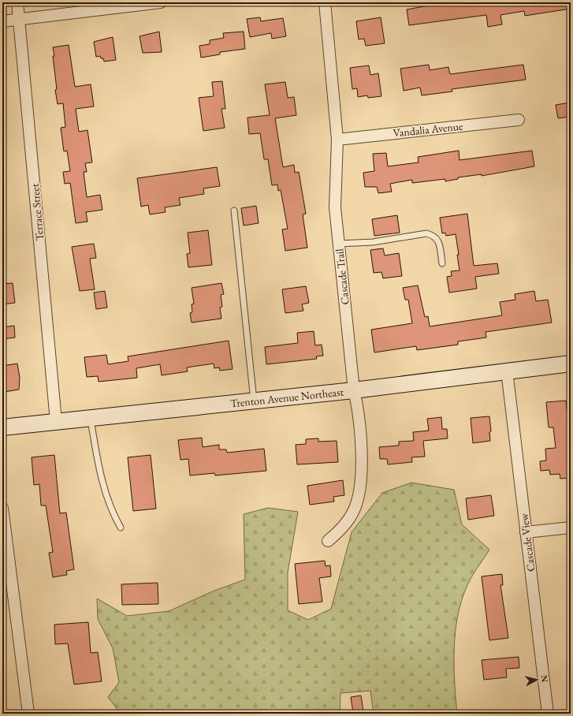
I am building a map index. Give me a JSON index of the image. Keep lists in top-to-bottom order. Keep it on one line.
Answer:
{"streets":{"main road":["Trenton Avenue Northeast"],"street":["Vandalia Avenue","Terrace Street","Cascade Trail","Cascade View"]},"crossings":[["Vandalia Avenue","Cascade Trail"],["Terrace Street","Trenton Avenue Northeast"],["Cascade Trail","Trenton Avenue Northeast"],["Trenton Avenue Northeast","Cascade View"]],"north":"right"}
